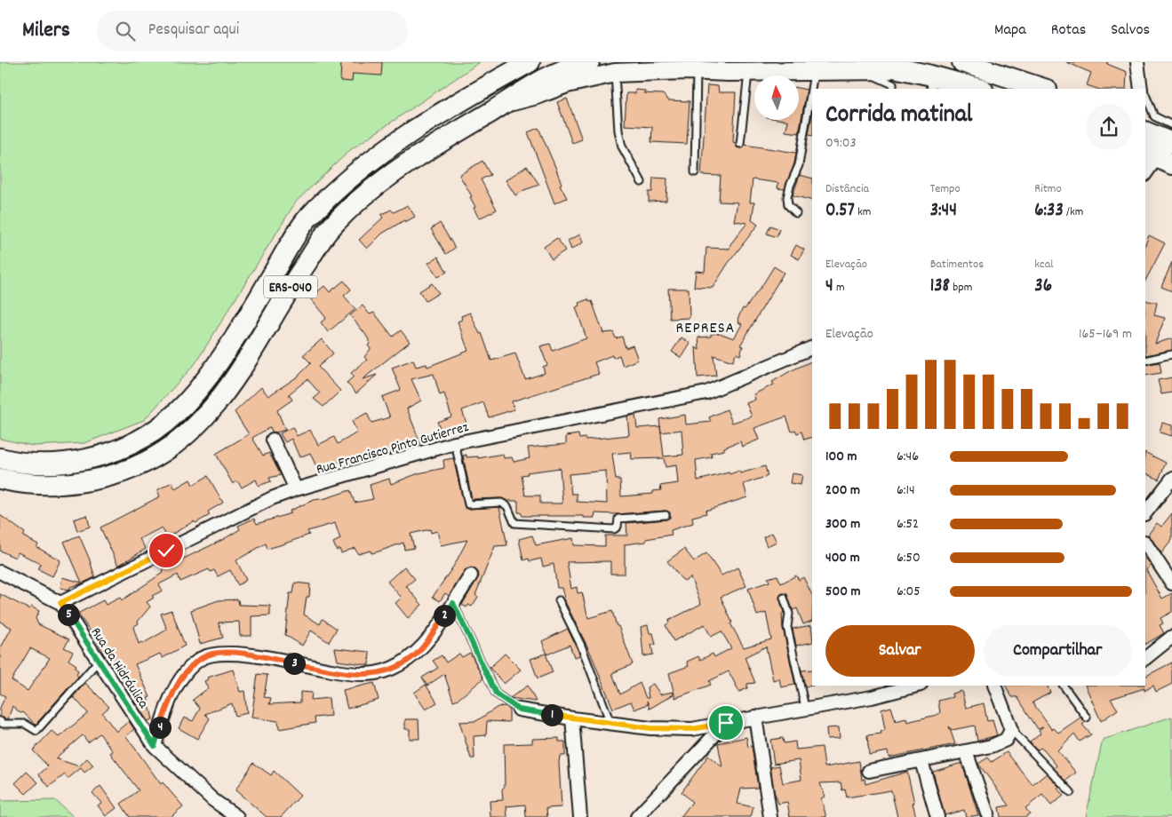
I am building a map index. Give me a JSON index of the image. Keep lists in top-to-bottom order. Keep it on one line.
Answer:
{"streets":{"main road":["ERS-040"],"street":["Rua Francisco Pinto Gutierrez","Rua da Hidráulica"]},"crossings":[["Rua Francisco Pinto Gutierrez","Rua da Hidráulica"]],"districts":["REPRESA"],"north":"top","page":{"header":"Milers","search":"Pesquisar aqui","nav":["Mapa","Rotas","Salvos"],"heading":["Corrida matinal","09:03"],"stats":[["Distância","0.57 km"],["Tempo","3:44"],["Ritmo","6:33 /km"],["Elevação","4 m"],["Batimentos","138 bpm"],["kcal","36"]],"chart":["Elevação","165–169 m"],"list":[{"name":"100 m","note":"6:46"},{"name":"200 m","note":"6:14"},{"name":"300 m","note":"6:52"},{"name":"400 m","note":"6:50"},{"name":"500 m","note":"6:05"}],"pins":["5","2","3","1","4"],"buttons":["Salvar","Compartilhar"]}}
